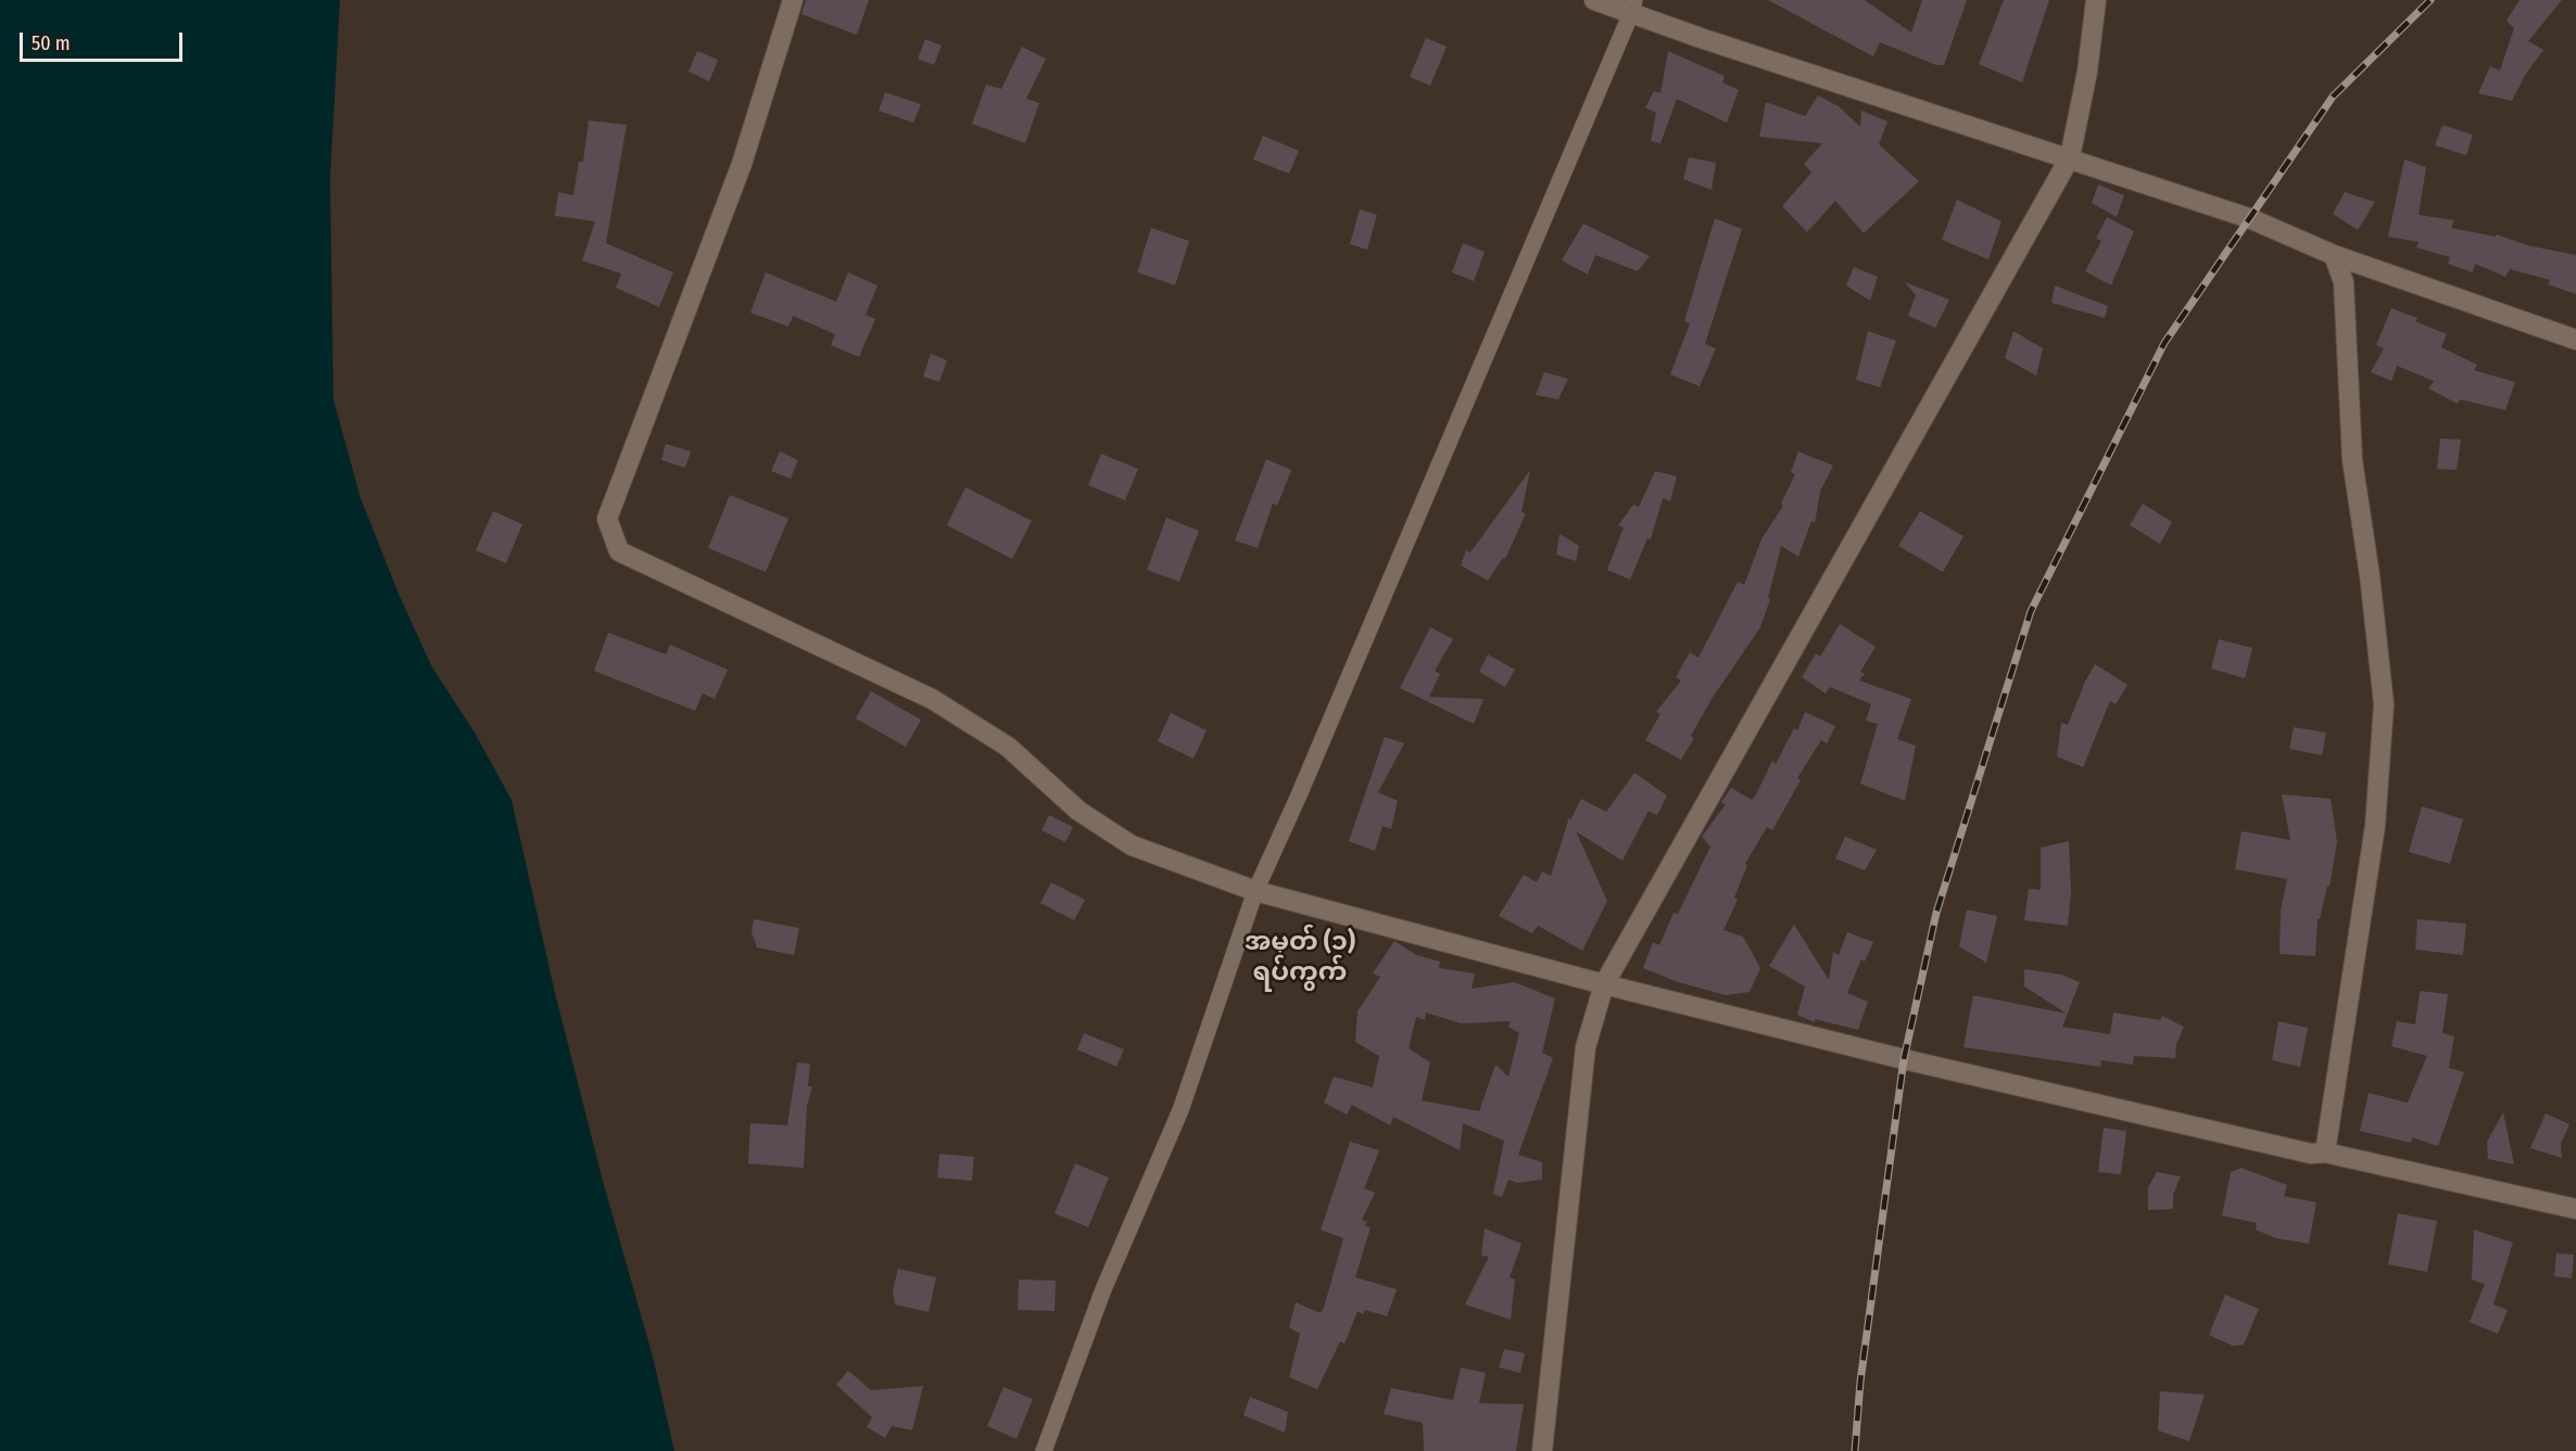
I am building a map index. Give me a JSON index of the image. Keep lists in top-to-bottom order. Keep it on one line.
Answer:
{"districts":["အမှတ် (၁) ရပ်ကွက်"],"scale_bar":"50 m"}
